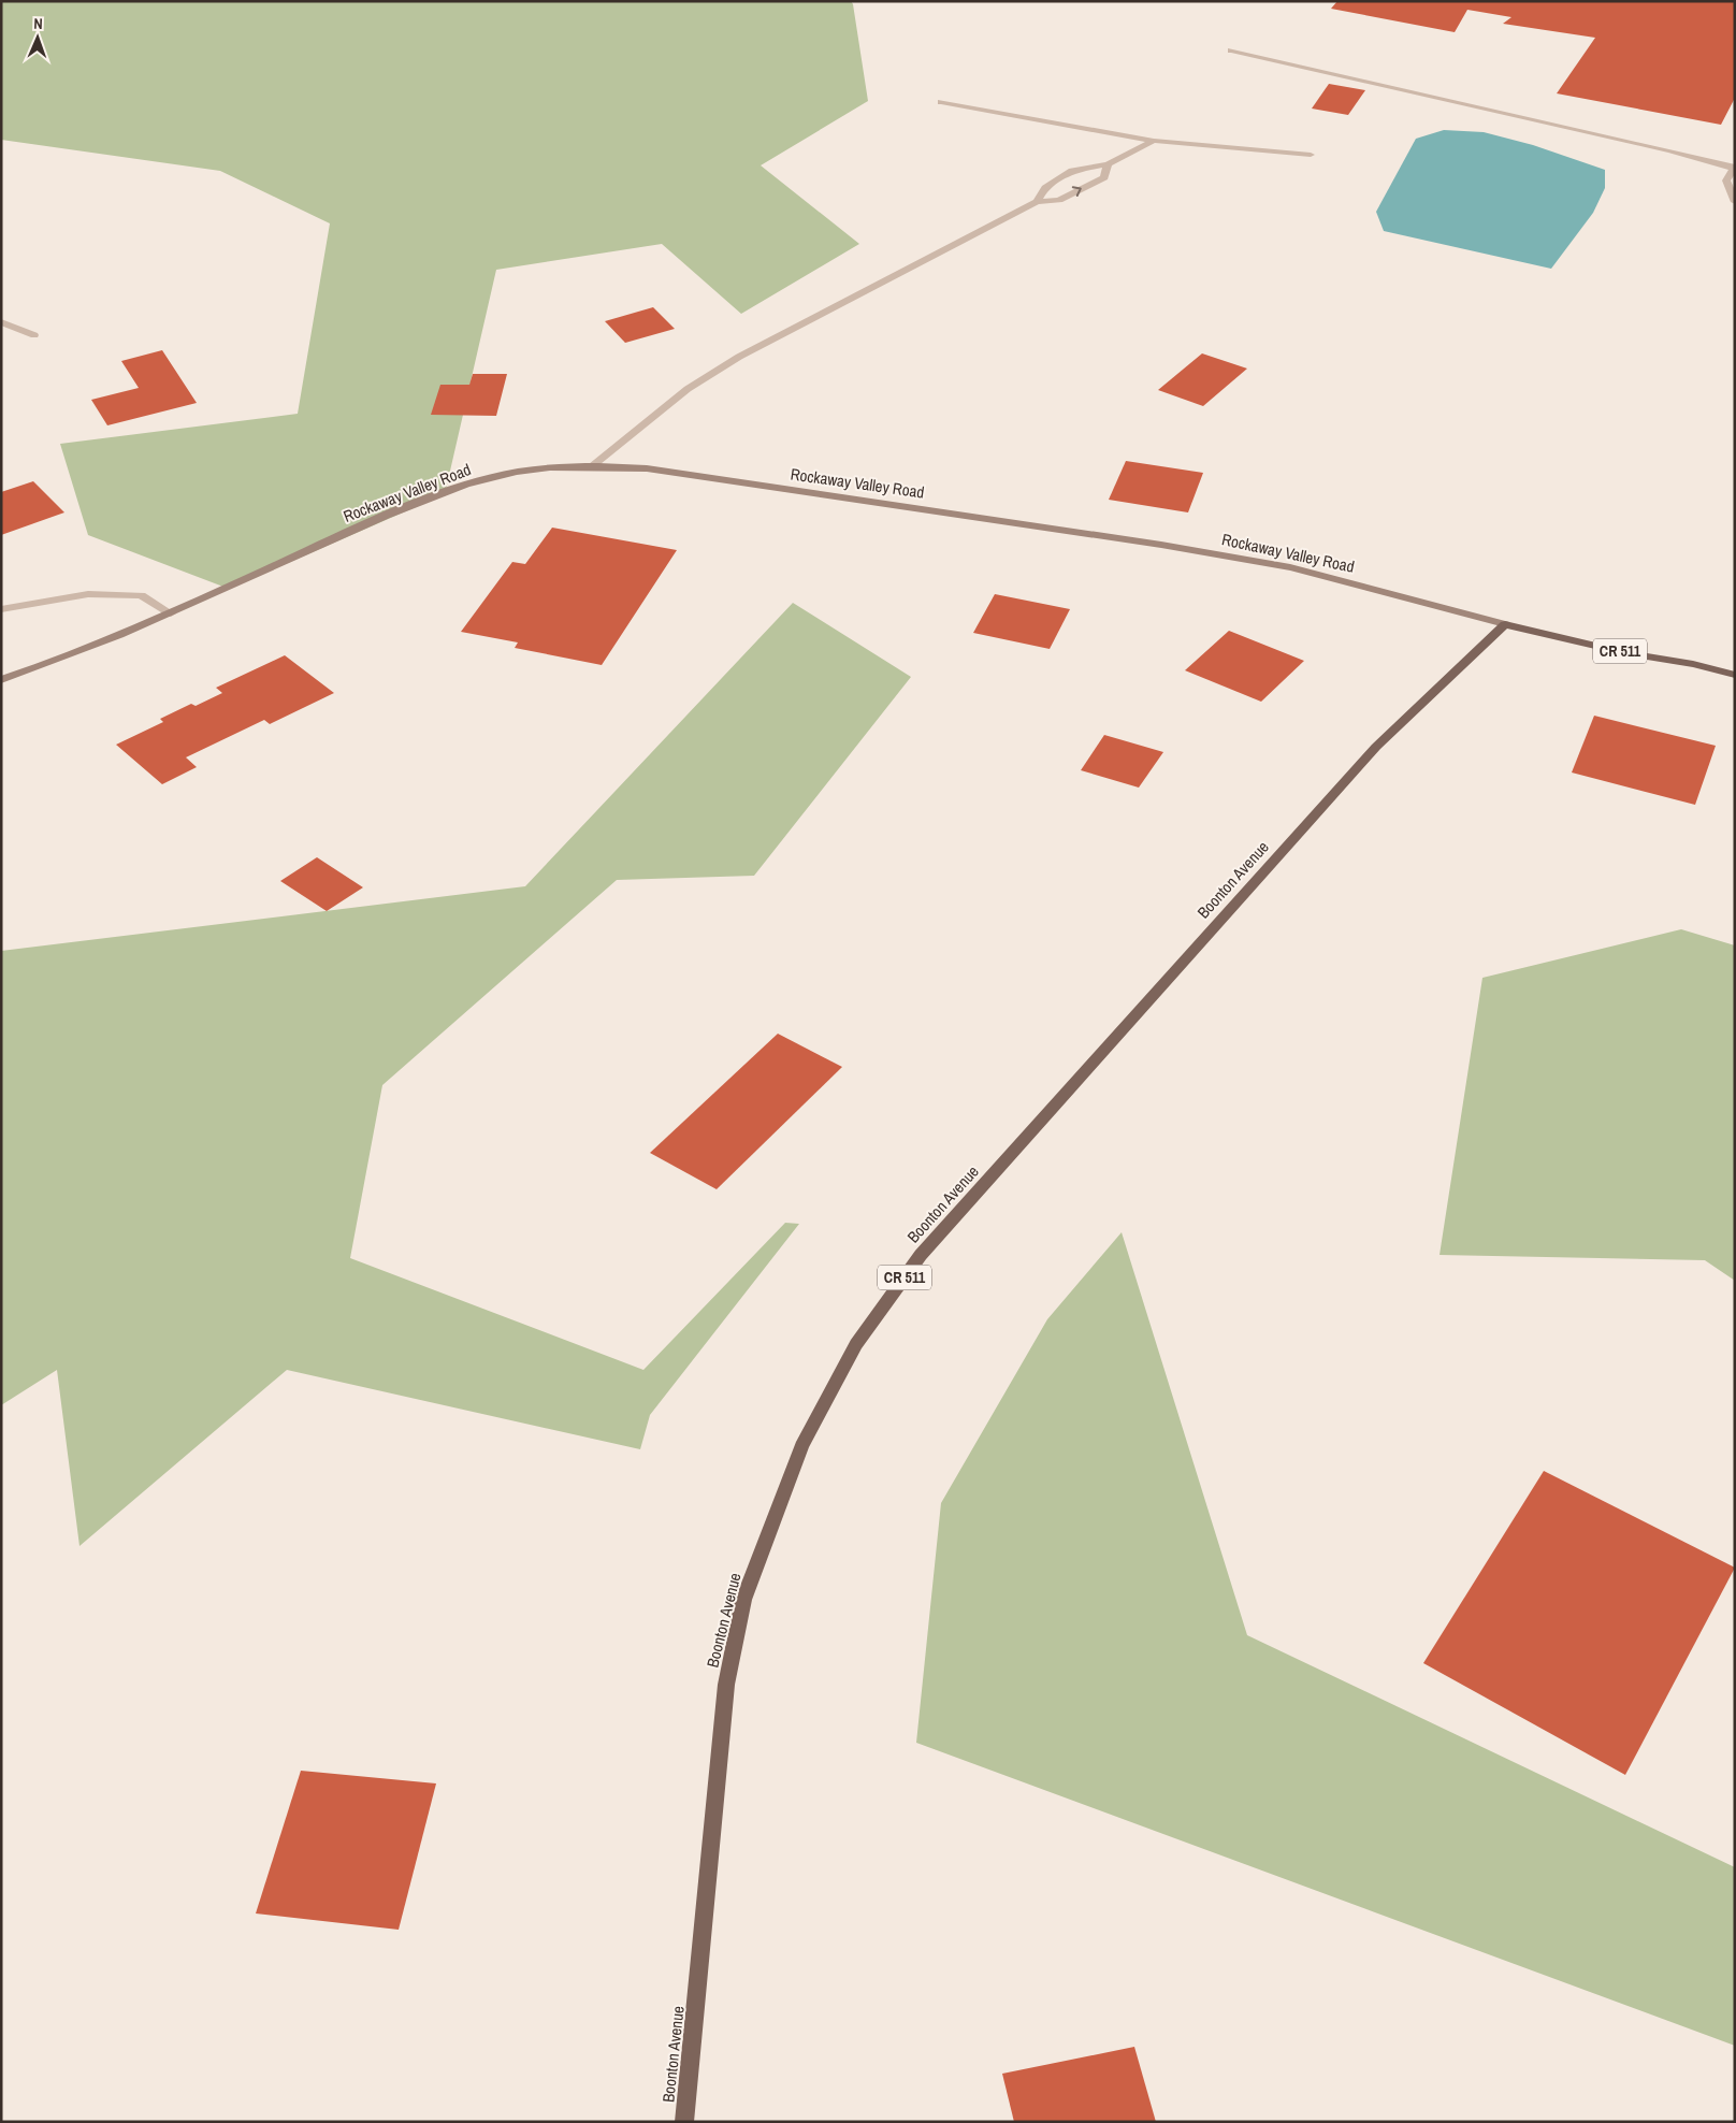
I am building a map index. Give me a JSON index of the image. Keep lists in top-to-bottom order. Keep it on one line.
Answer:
{"streets":{"main road":["Rockaway Valley Road","CR 511","Boonton Avenue"]},"crossings":[["Rockaway Valley Road","Boonton Avenue"]],"north":"top"}
